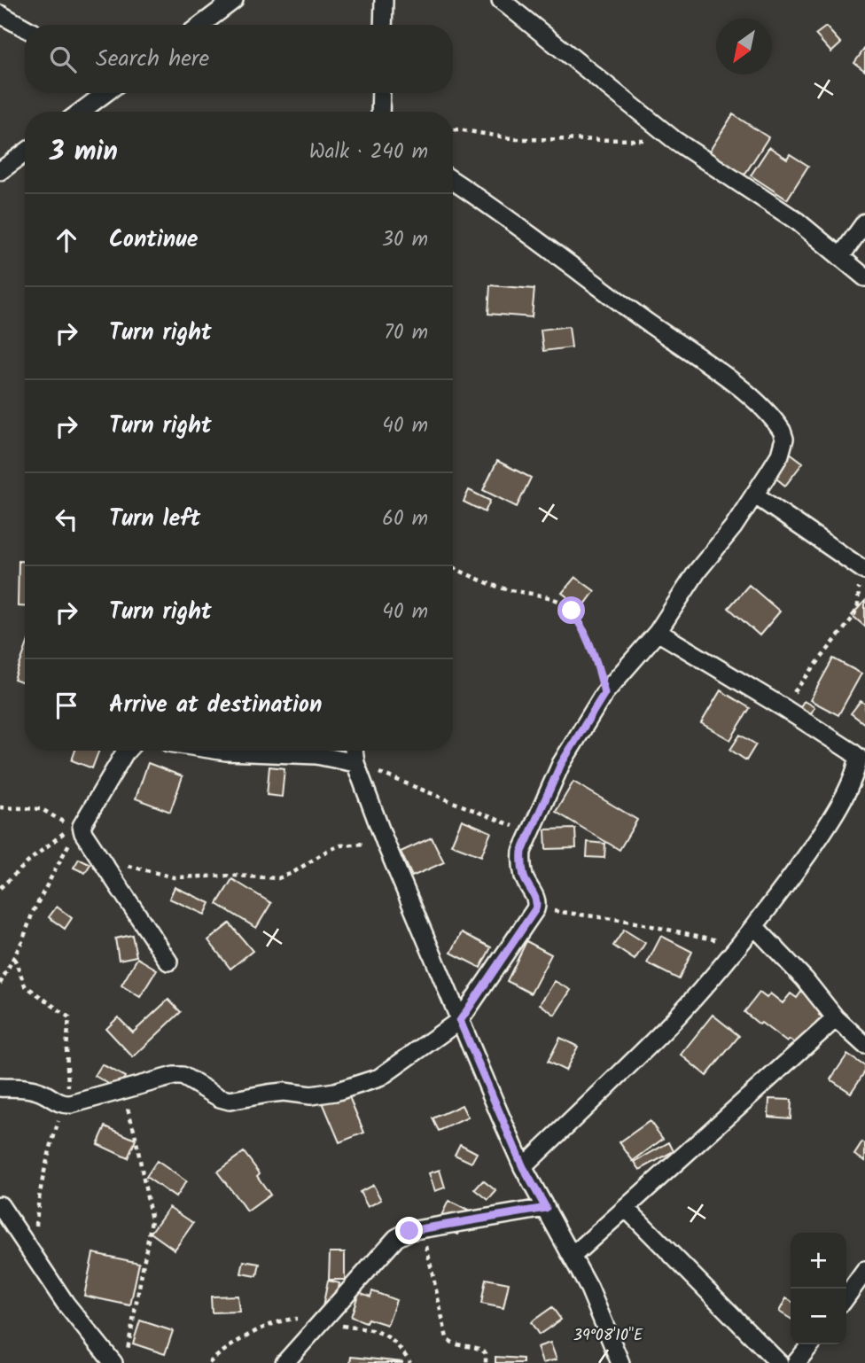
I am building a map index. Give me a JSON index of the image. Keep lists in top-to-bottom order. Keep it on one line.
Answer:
{"north":"bottom left","page":{"search":"Search here","heading":["3 min","Walk · 240 m"],"list":[["Continue","30 m"],["Turn right","70 m"],["Turn right","40 m"],["Turn left","60 m"],["Turn right","40 m"],"Arrive at destination"],"map_buttons":["+","−"]},"coordinates":["39°08'10\"E"]}
